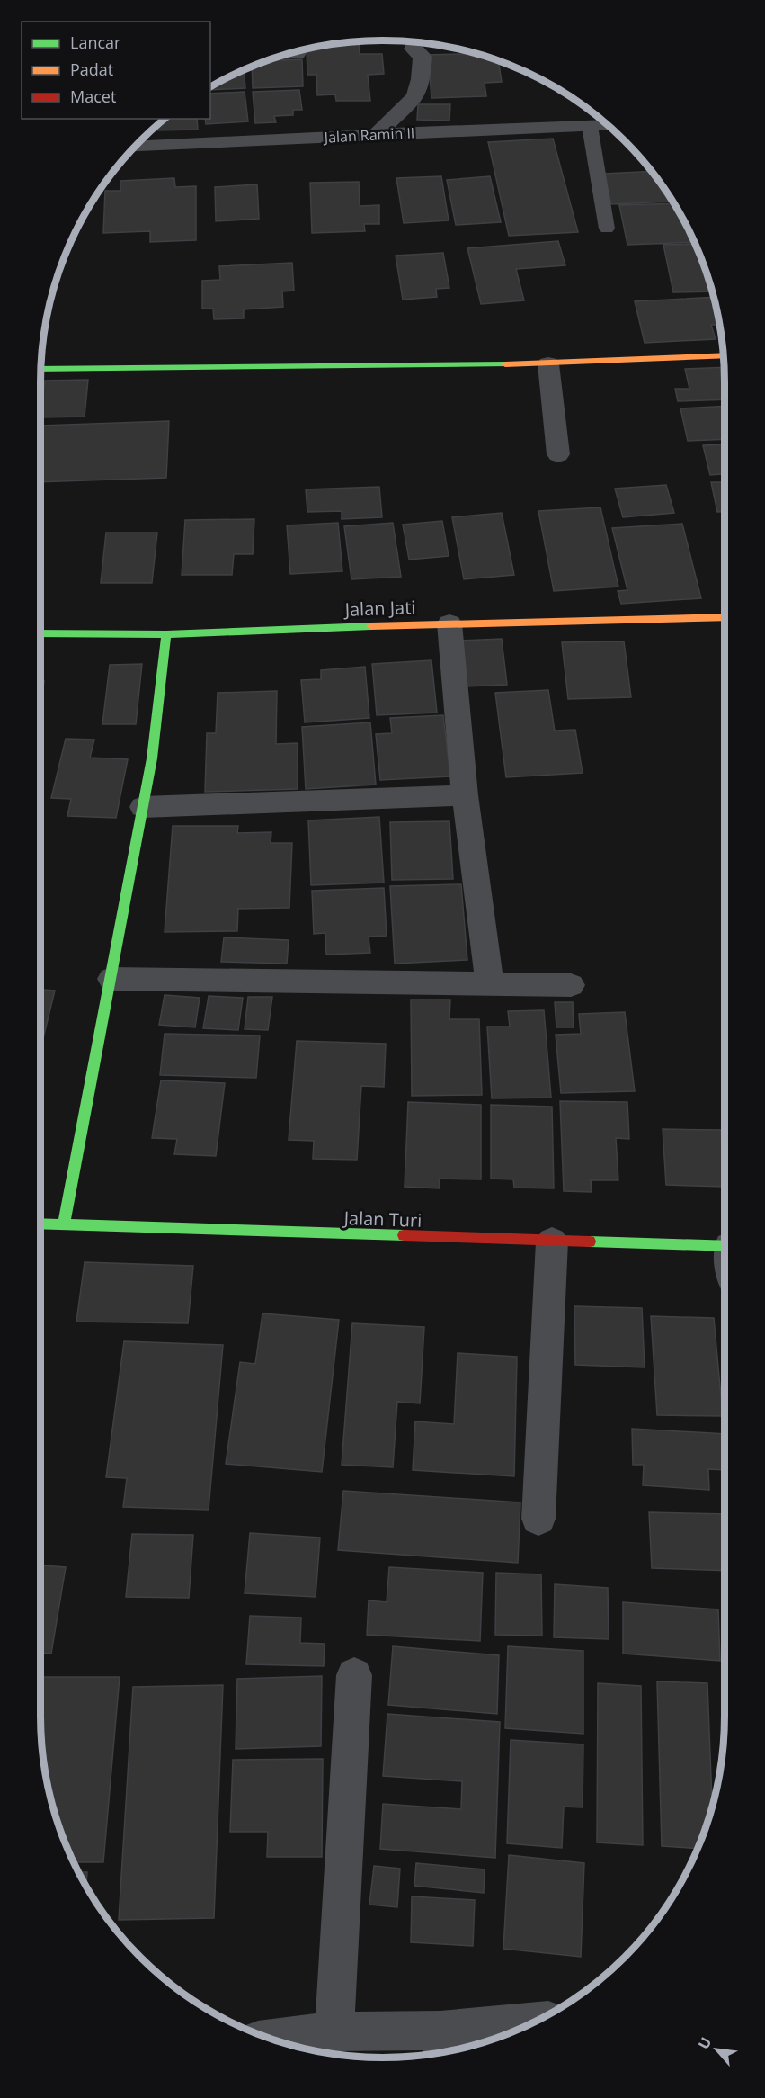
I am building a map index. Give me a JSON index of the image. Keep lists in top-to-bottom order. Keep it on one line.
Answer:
{"streets":{"street":["Jalan Ramin II","Jalan Jati","Jalan Turi"]},"legend":["Lancar","Padat","Macet"],"north":"top left"}
